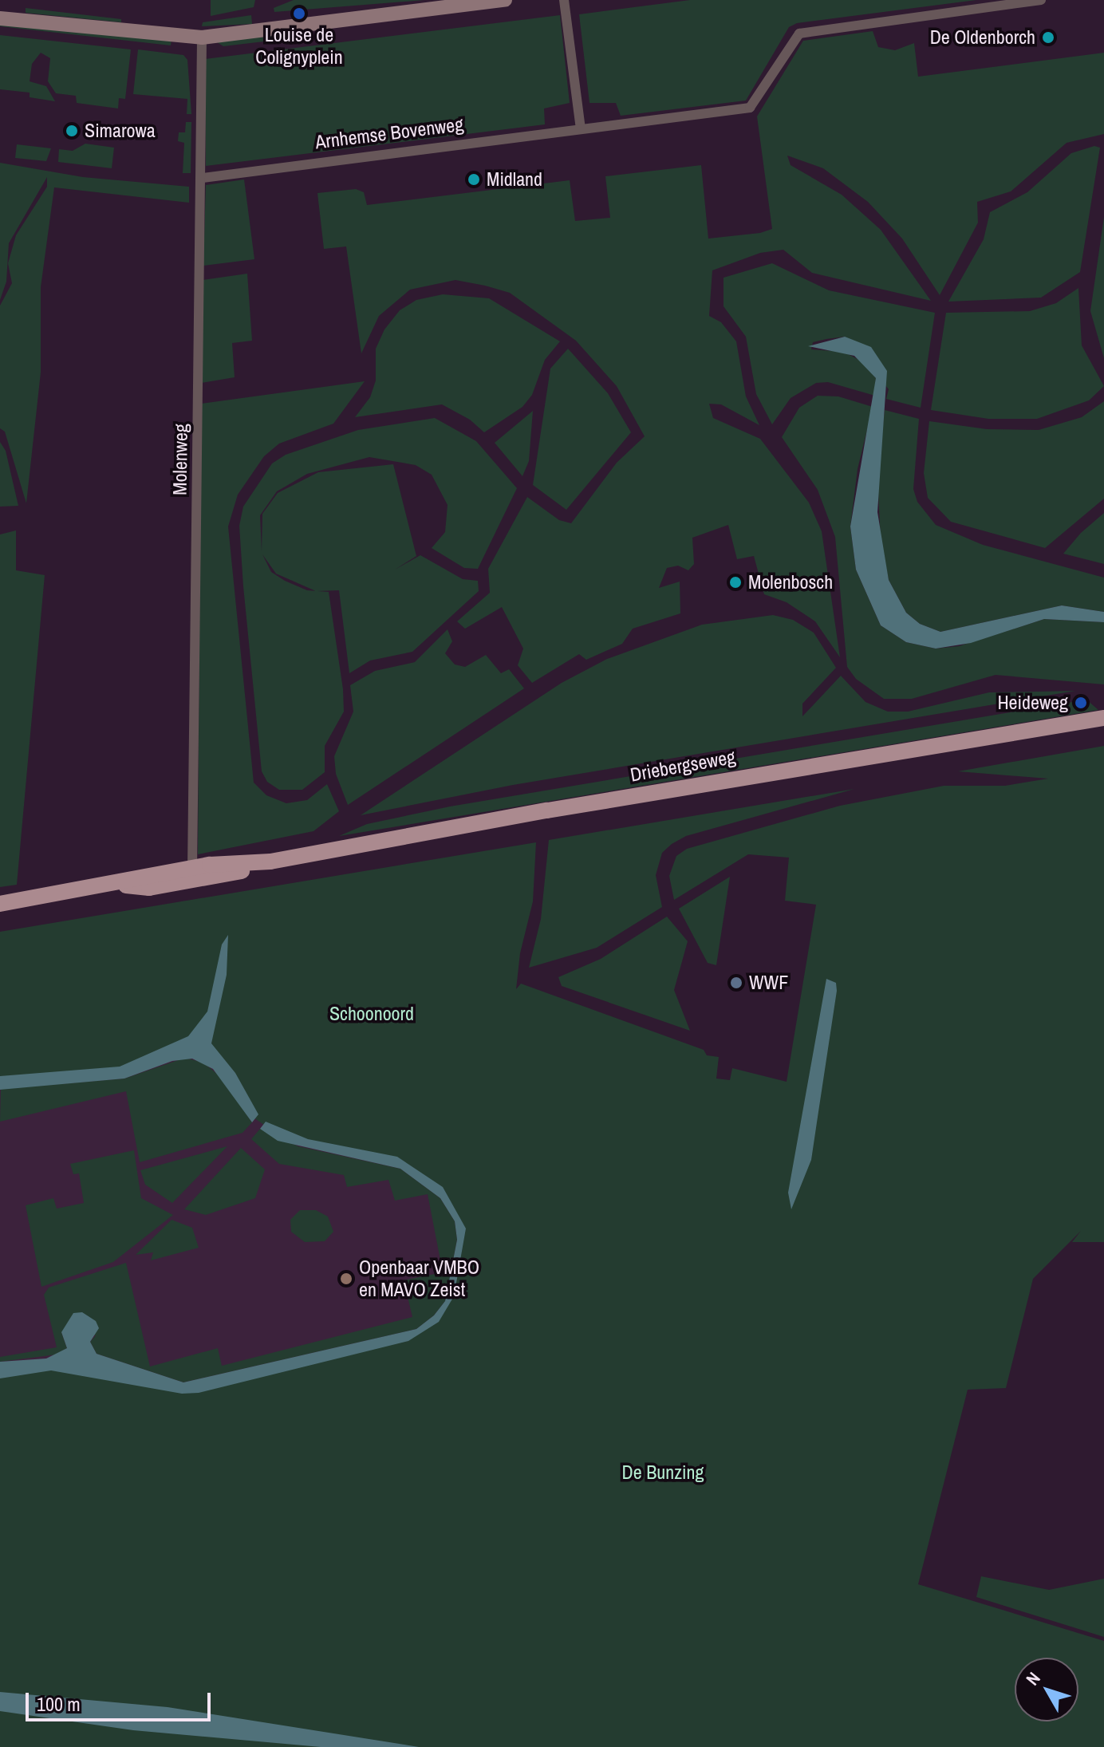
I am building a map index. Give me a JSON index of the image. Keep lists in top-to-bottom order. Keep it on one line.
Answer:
{"streets":{"main road":["Driebergseweg"],"street":["Arnhemse Bovenweg","Molenweg"]},"crossings":[["Arnhemse Bovenweg","Molenweg"],["Molenweg","Driebergseweg"]],"parks":["Schoonoord","De Bunzing"],"places":["Louise de Colignyplein","De Oldenborch","Simarowa","Midland","Molenbosch","Heideweg","WWF","Openbaar VMBO en MAVO Zeist"],"scale_bar":"100 m","north":"top left"}
